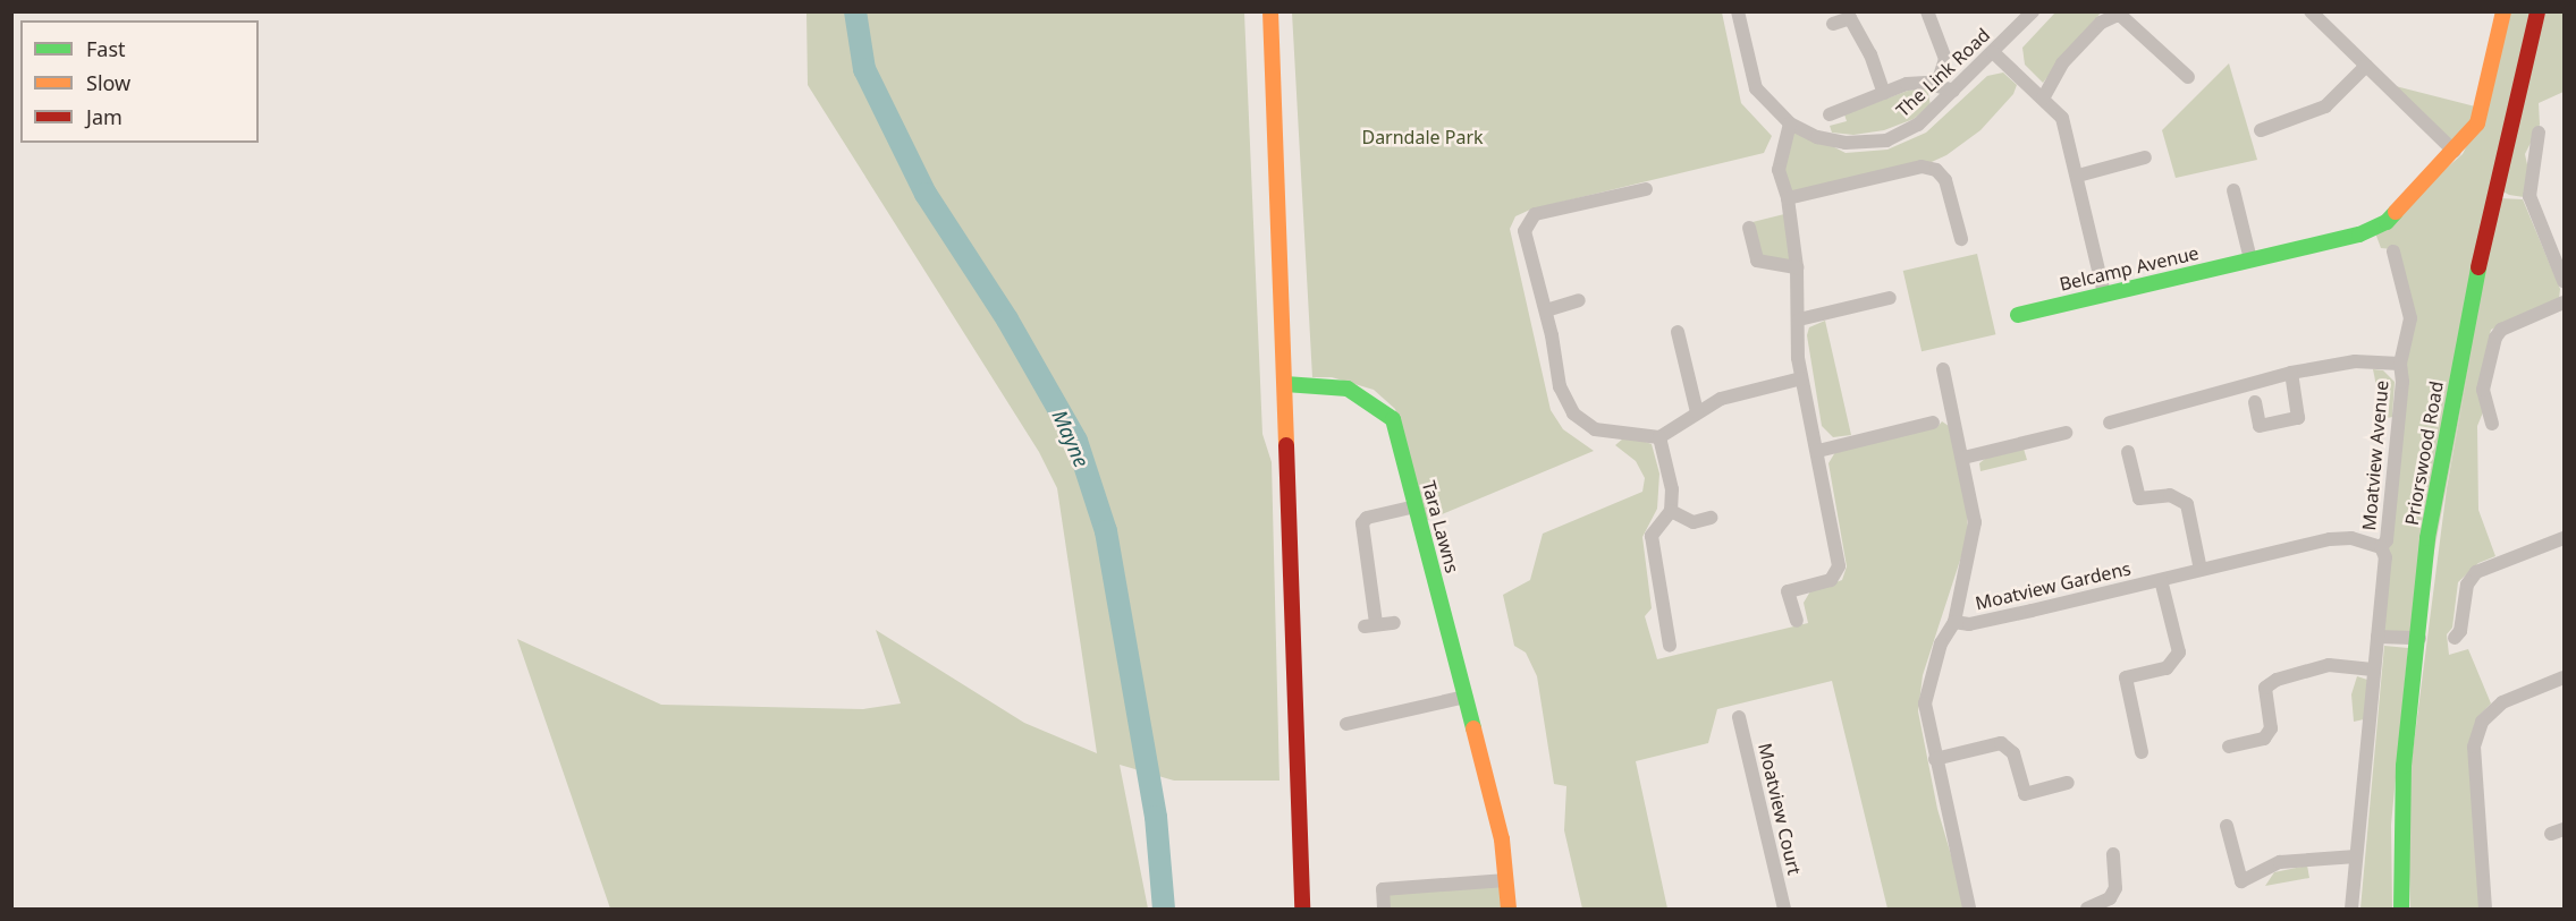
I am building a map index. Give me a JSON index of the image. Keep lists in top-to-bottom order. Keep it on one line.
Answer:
{"streets":{"street":["The Link Road","Belcamp Avenue","Priorswood Road","Moatview Avenue","Tara Lawns","Moatview Gardens","Moatview Court"]},"crossings":[["Moatview Avenue","Moatview Gardens"]],"water":["Mayne"],"parks":["Darndale Park"],"legend":["Fast","Slow","Jam"]}
